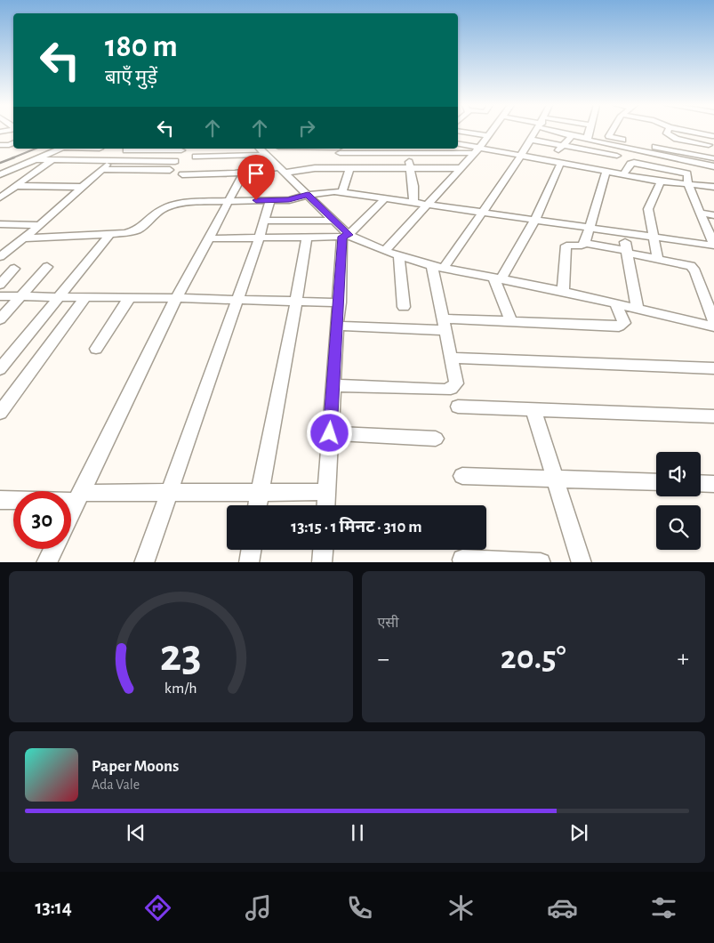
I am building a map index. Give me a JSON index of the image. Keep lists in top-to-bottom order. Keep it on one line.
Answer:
{"page":{"turn":["180 m","बाएँ मुड़ें"],"limit":"30","trip":"13:15 · 1 मिनट · 310 m","tile":"एसी","heat":["−","20.5°","+"],"song":["Paper Moons","Ada Vale"],"tabs":"13:14","gauge":["23","km/h"]}}
